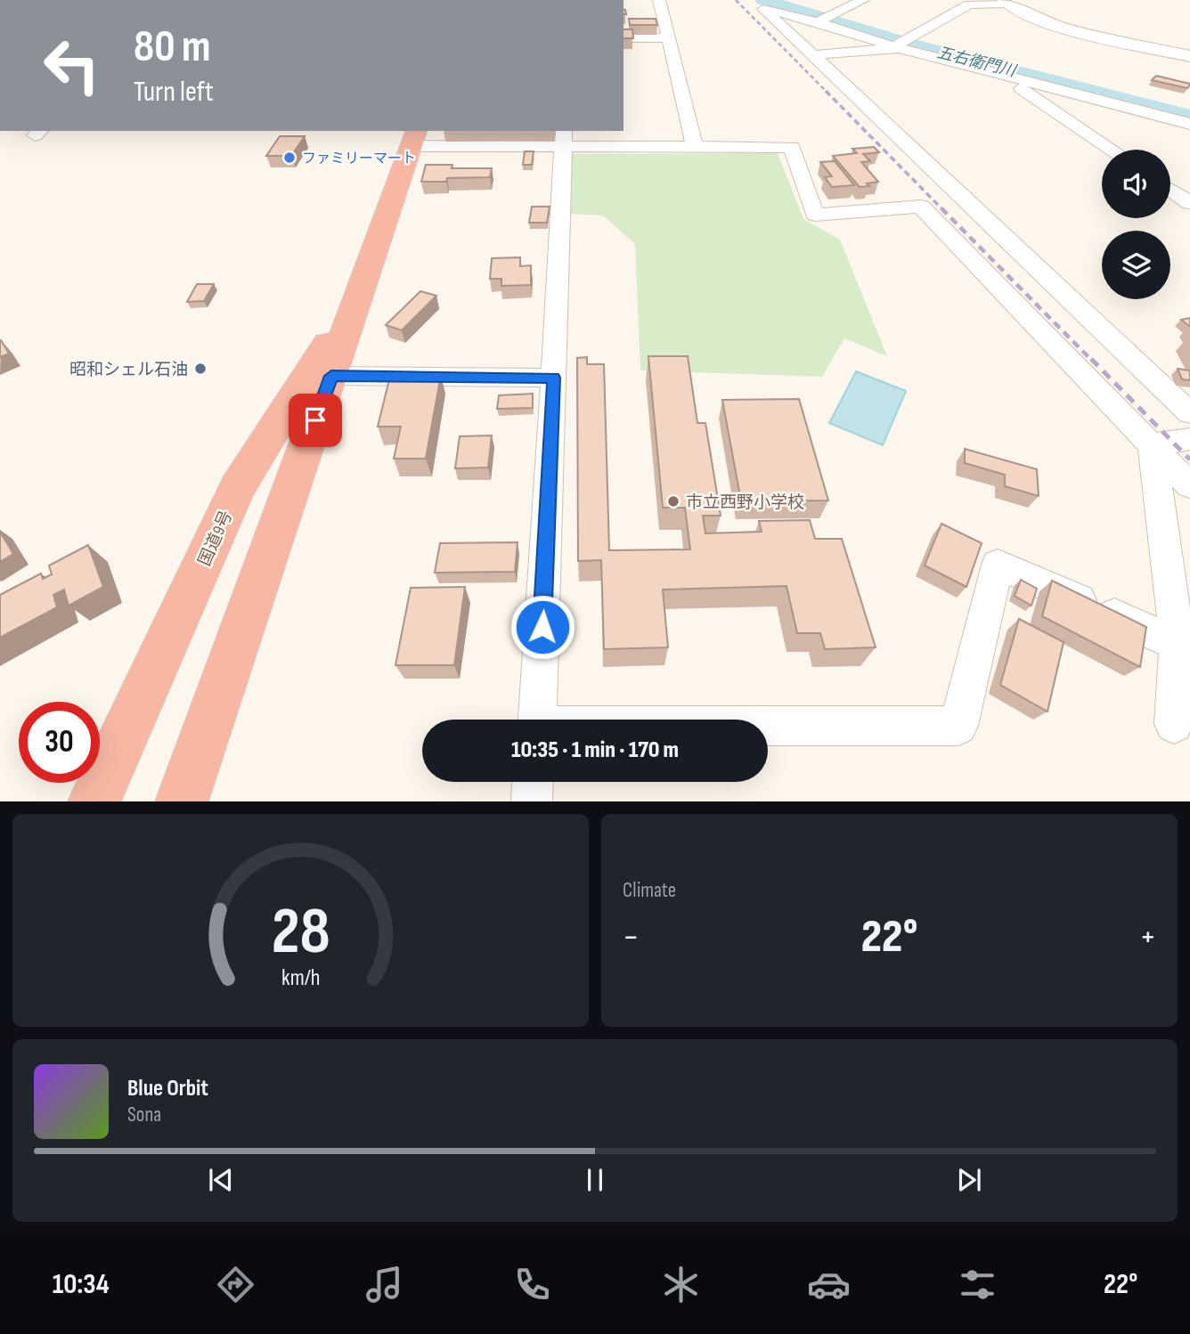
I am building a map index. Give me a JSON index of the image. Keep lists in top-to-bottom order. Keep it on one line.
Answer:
{"streets":{"highway":["国道9号"]},"water":["五右衛門川"],"places":["ファミリーマート","昭和シェル石油","市立西野小学校"],"page":{"turn":["80 m","Turn left"],"limit":"30","trip":"10:35 · 1 min · 170 m","tile":"Climate","heat":["−","22°","+"],"song":["Blue Orbit","Sona"],"tabs":["10:34","22°"],"gauge":["28","km/h"]}}
